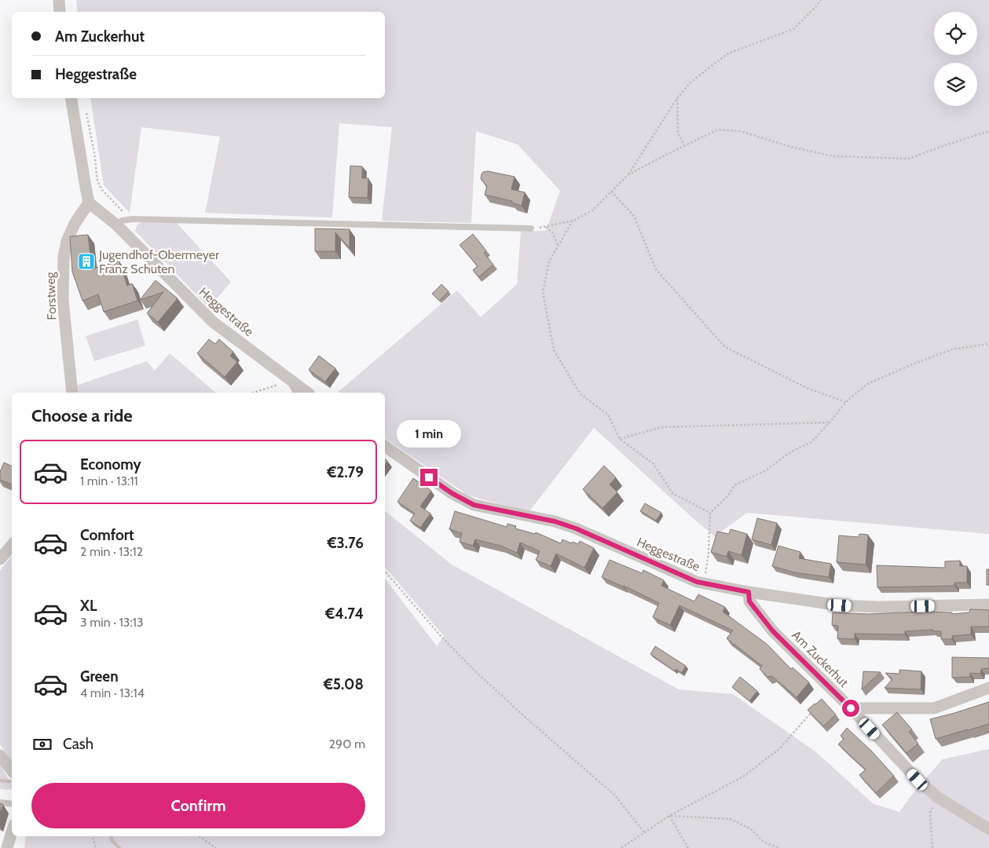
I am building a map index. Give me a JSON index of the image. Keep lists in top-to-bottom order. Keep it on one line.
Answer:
{"streets":{"street":["Forstweg","Heggestraße","Am Zuckerhut"]},"crossings":[["Forstweg","Heggestraße"],["Heggestraße","Am Zuckerhut"]],"places":{"building":["Jugendhof-Obermeyer Franz Schuten"]},"page":{"banner":["Am Zuckerhut","Heggestraße"],"heading":"Choose a ride","bubble":"1 min","list":[{"name":"Economy","note":"1 min · 13:11","value":"€2.79"},{"name":"Comfort","note":"2 min · 13:12","value":"€3.76"},{"name":"XL","note":"3 min · 13:13","value":"€4.74"},{"name":"Green","note":"4 min · 13:14","value":"€5.08"}],"pay":["Cash","290 m"],"buttons":"Confirm"}}
